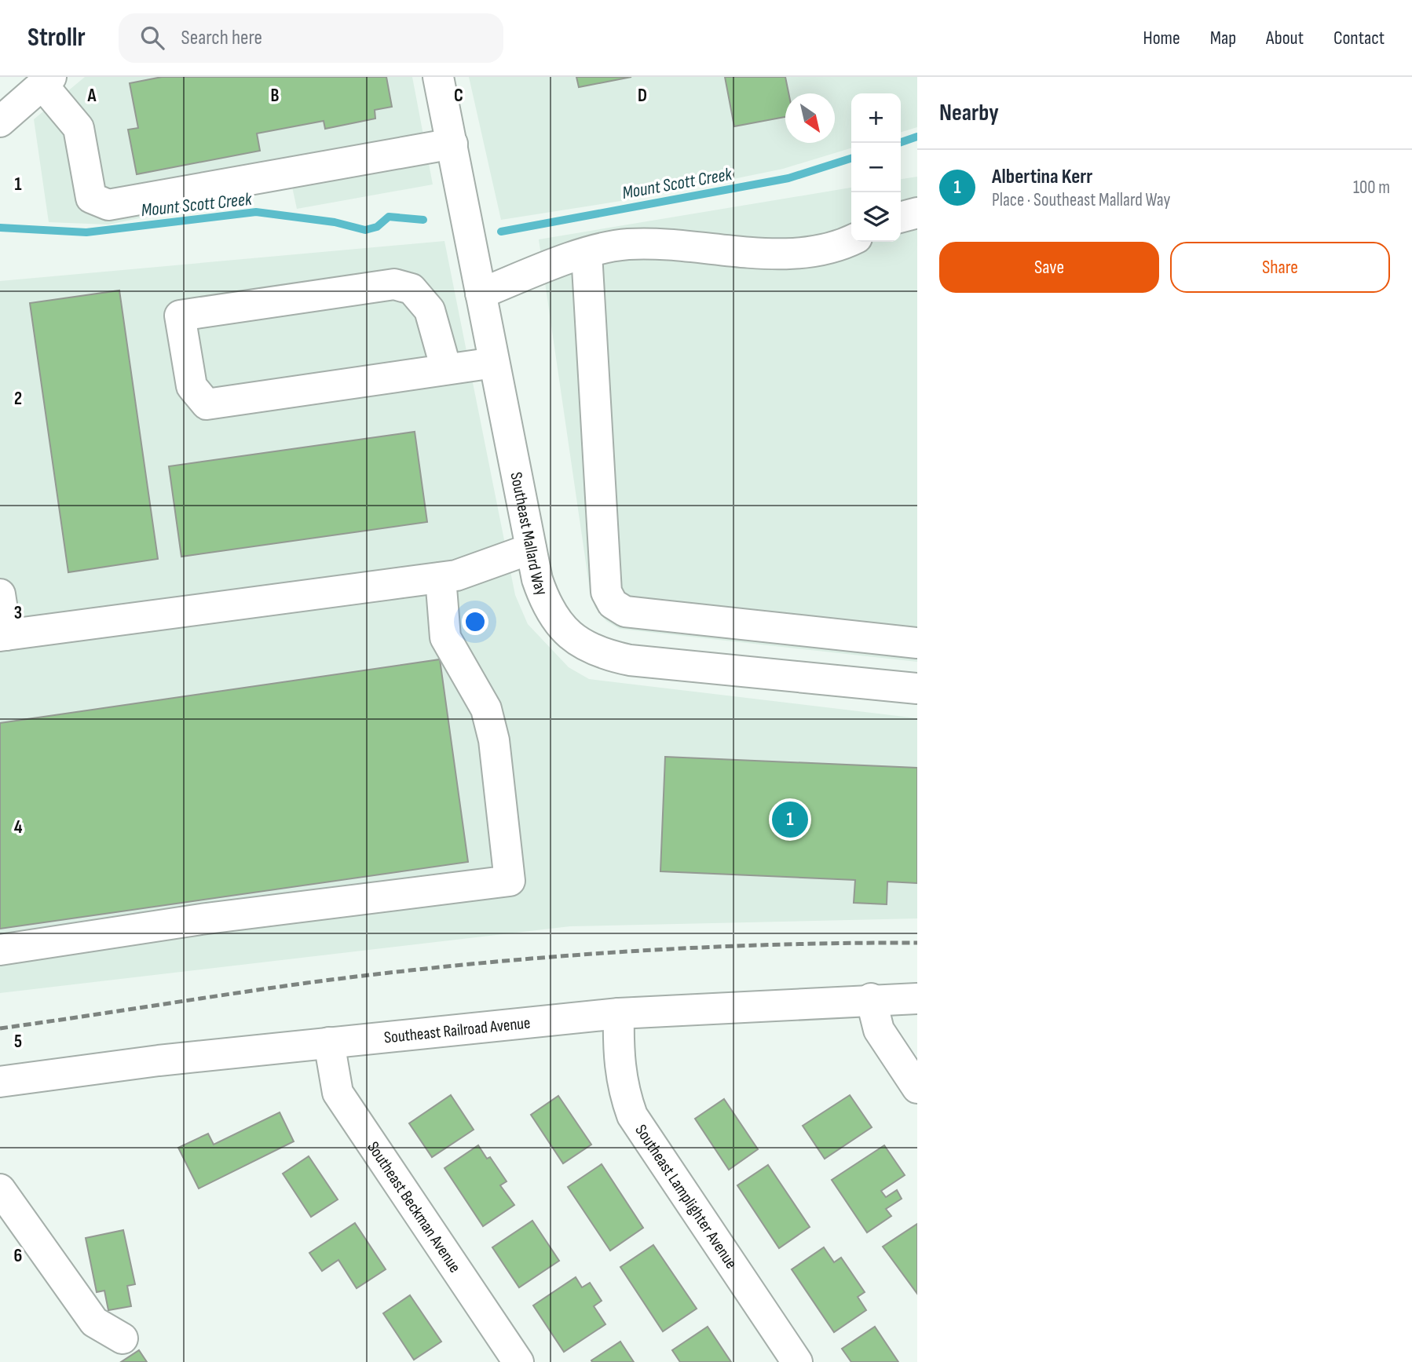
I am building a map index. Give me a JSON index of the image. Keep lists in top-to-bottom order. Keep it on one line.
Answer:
{"streets":{"street":["Southeast Mallard Way","Southeast Railroad Avenue","Southeast Lamplighter Avenue","Southeast Beckman Avenue"]},"crossings":[["Southeast Railroad Avenue","Southeast Lamplighter Avenue"],["Southeast Railroad Avenue","Southeast Beckman Avenue"]],"water":["Mount Scott Creek"],"north":"bottom right","page":{"header":"Strollr","search":"Search here","nav":["Home","Map","About","Contact"],"heading":"Nearby","map_buttons":["+","−"],"list":[{"mark":"1","name":"Albertina Kerr","note":"Place · Southeast Mallard Way","value":"100 m"}],"buttons":["Save","Share"],"pins":"1"},"grid":{"columns":["A","B","C","D"],"rows":["1","2","3","4","5","6"]}}
